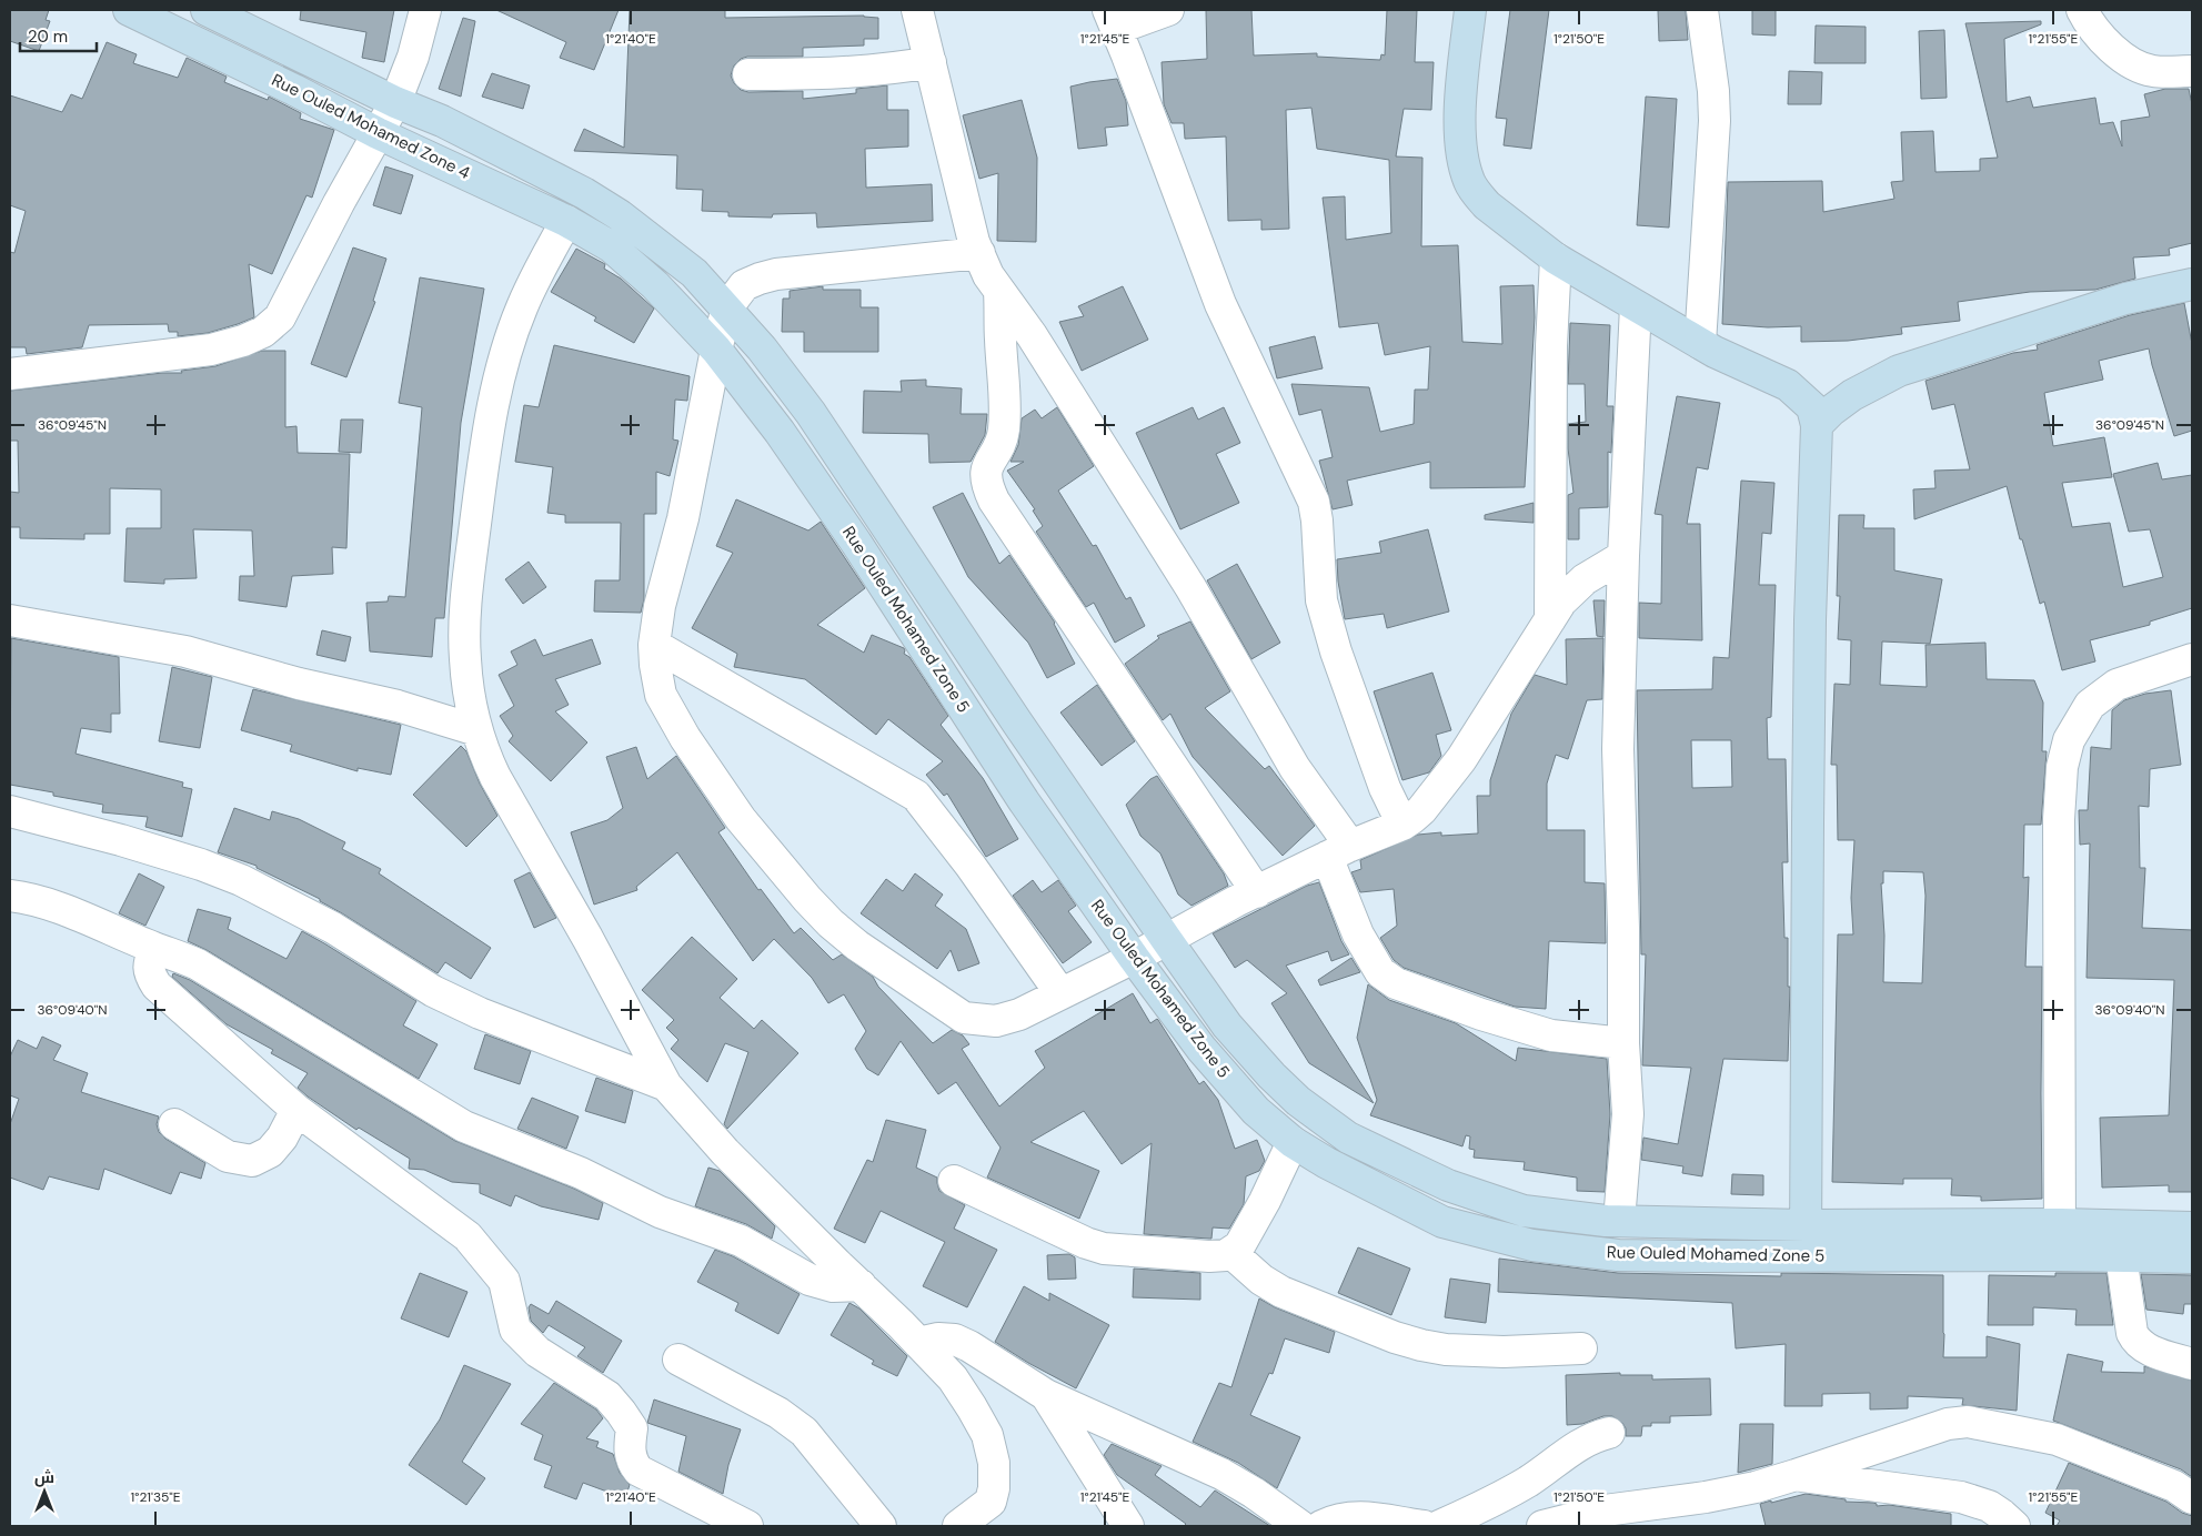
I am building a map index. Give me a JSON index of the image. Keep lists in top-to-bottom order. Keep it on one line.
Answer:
{"streets":{"street":["Rue Ouled Mohamed Zone 4","Rue Ouled Mohamed Zone 5"]},"crossings":[["Rue Ouled Mohamed Zone 4","Rue Ouled Mohamed Zone 5"]],"scale_bar":"20 m","north":"top","coordinates":["1°21'40\"E","1°21'45\"E","1°21'50\"E","1°21'55\"E","36°09'45\"N","36°09'40\"N","1°21'35\"E"]}
